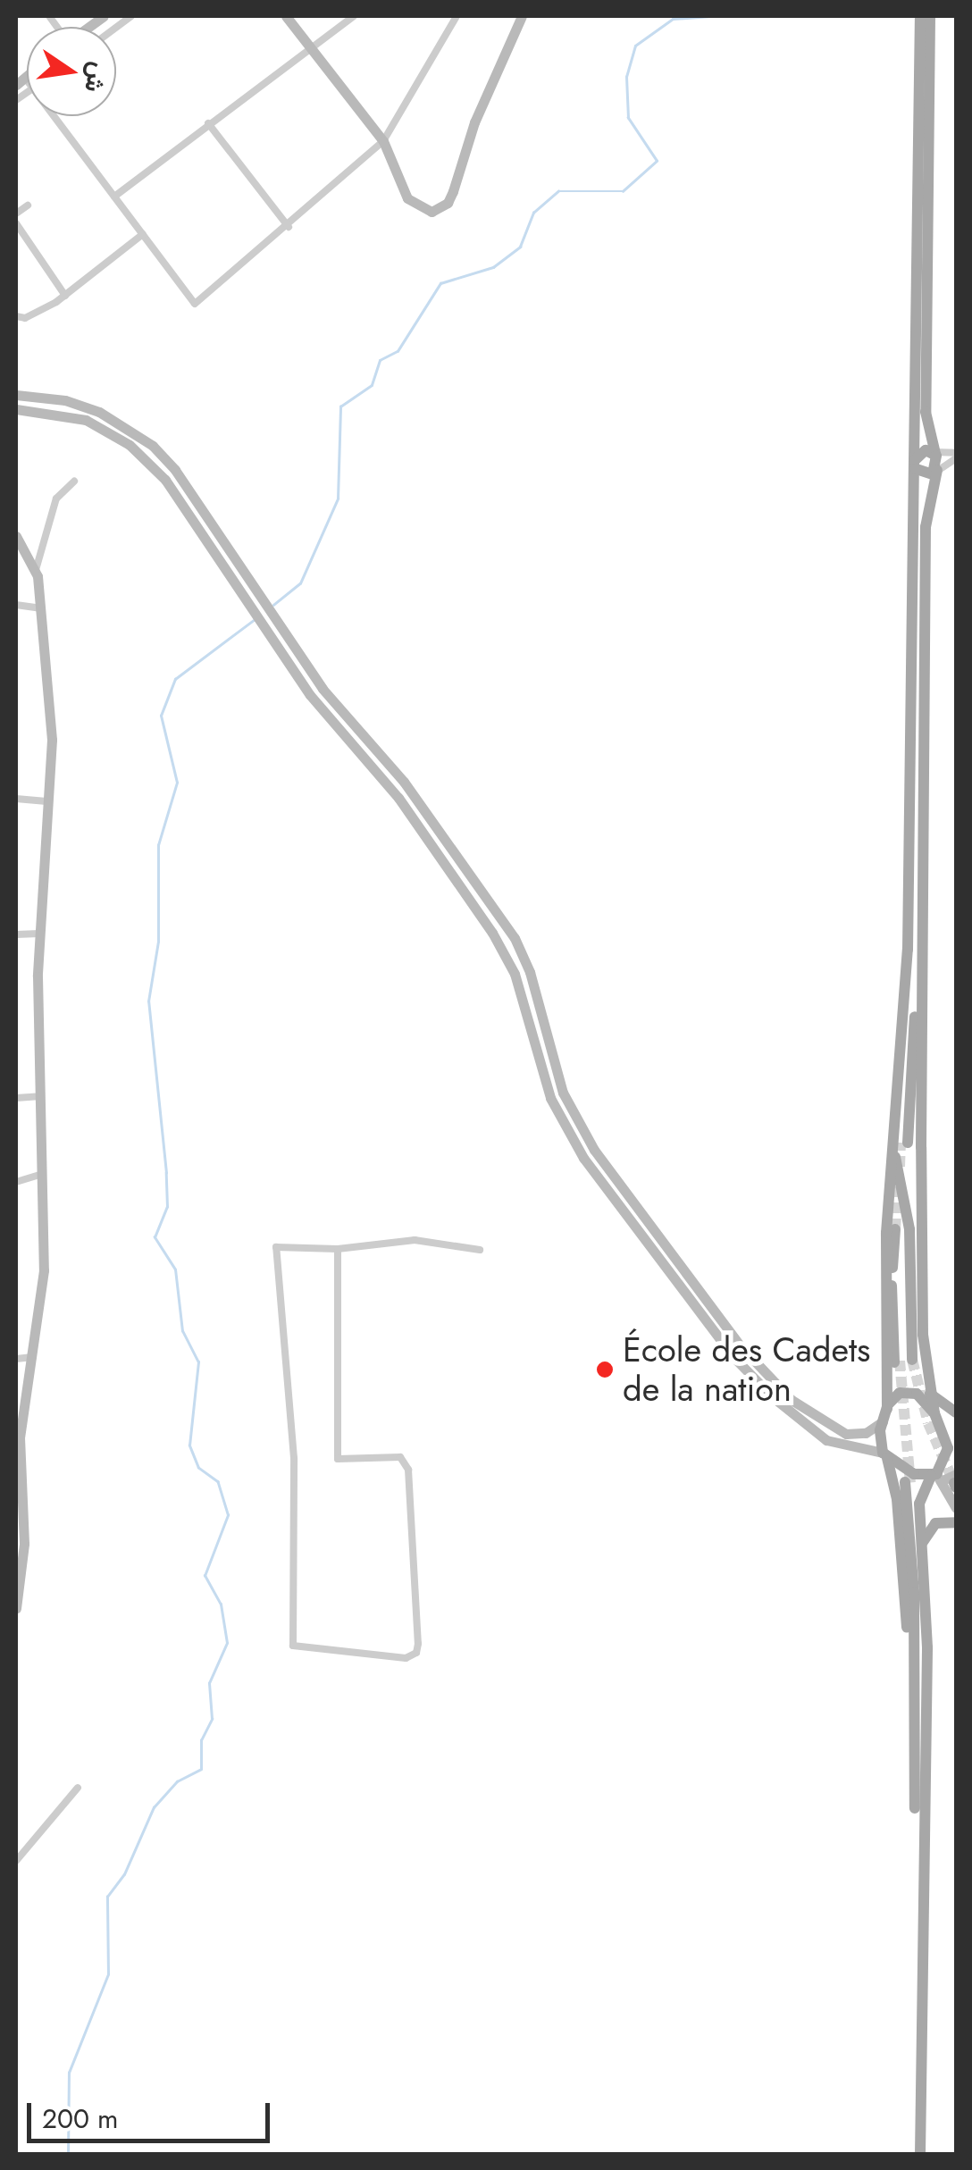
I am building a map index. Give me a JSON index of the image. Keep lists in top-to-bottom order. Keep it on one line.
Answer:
{"places":["École des Cadets de la nation"],"scale_bar":"200 m","north":"right"}
